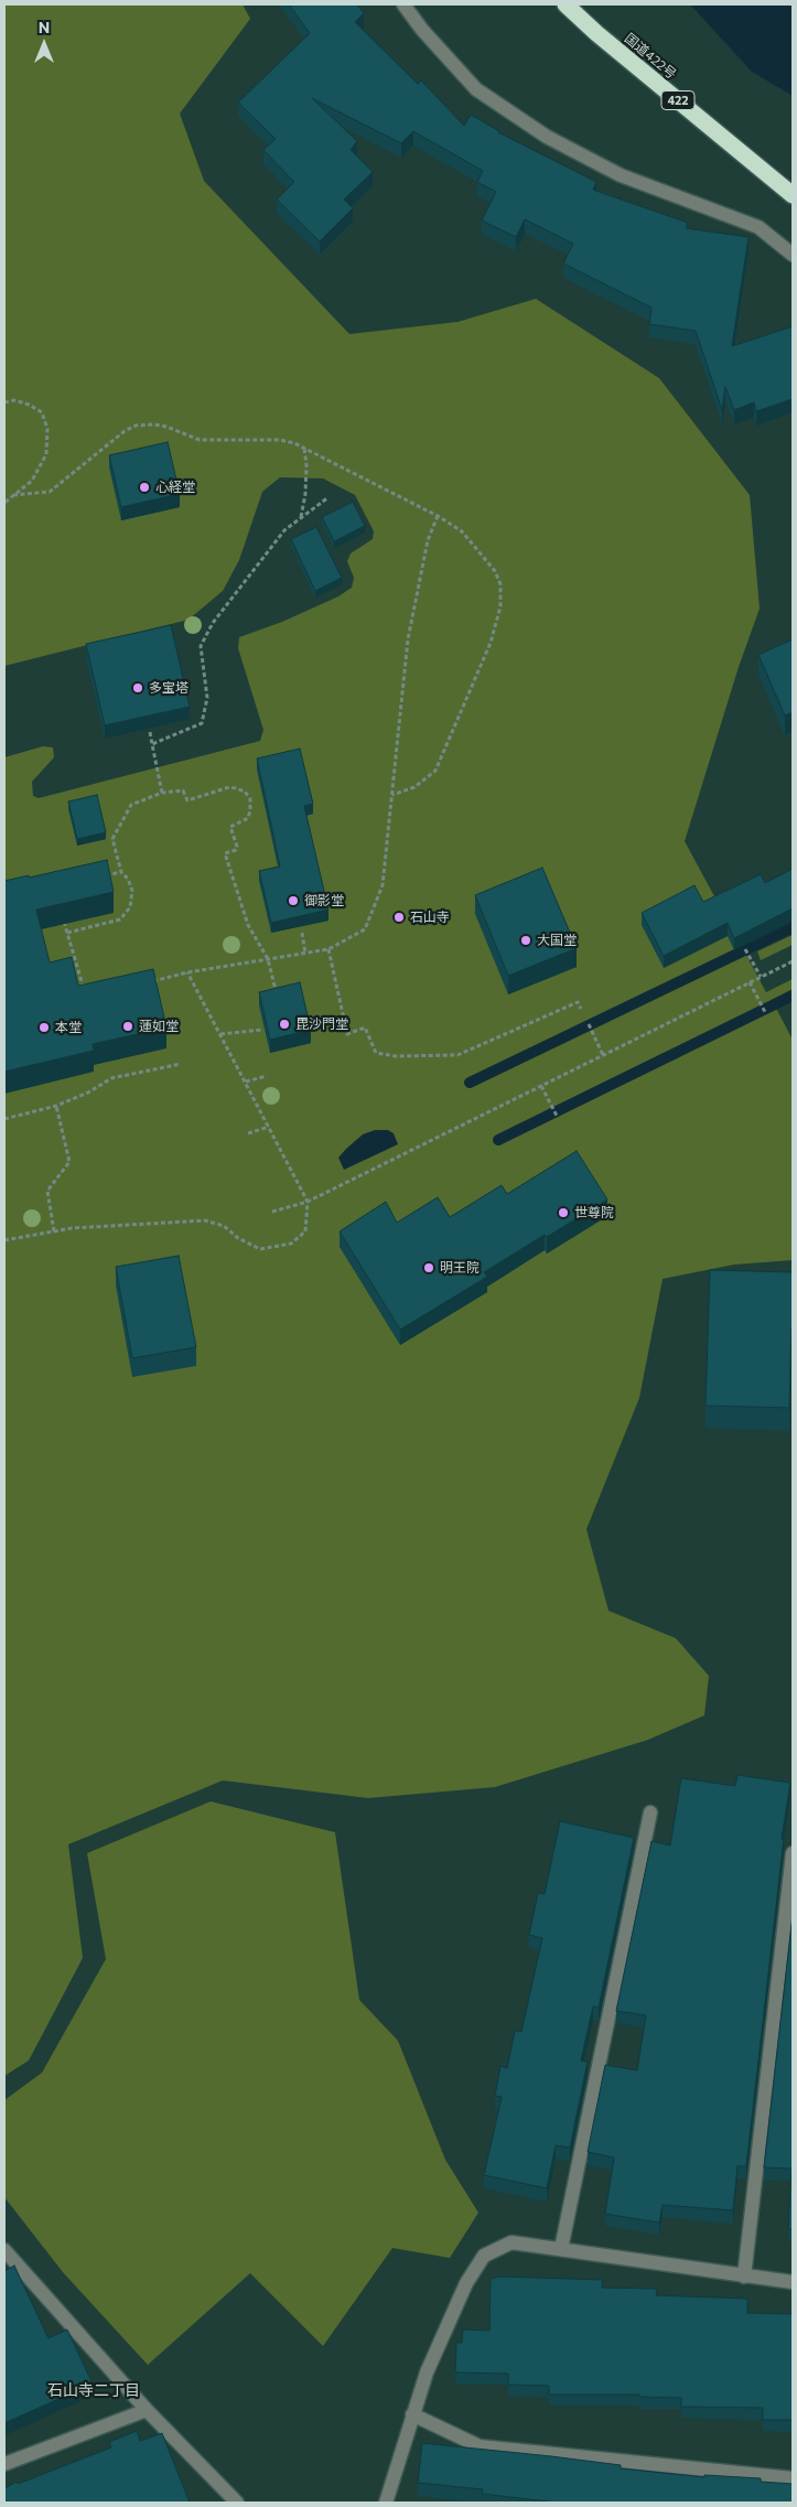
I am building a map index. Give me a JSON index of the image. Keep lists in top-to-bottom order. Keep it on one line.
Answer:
{"streets":{"highway":["国道422号","422"]},"districts":["石山寺二丁目"],"places":["心経堂","多宝塔","御影堂","石山寺","大国堂","毘沙門堂","蓮如堂","本堂","世尊院","明王院"],"north":"top"}
